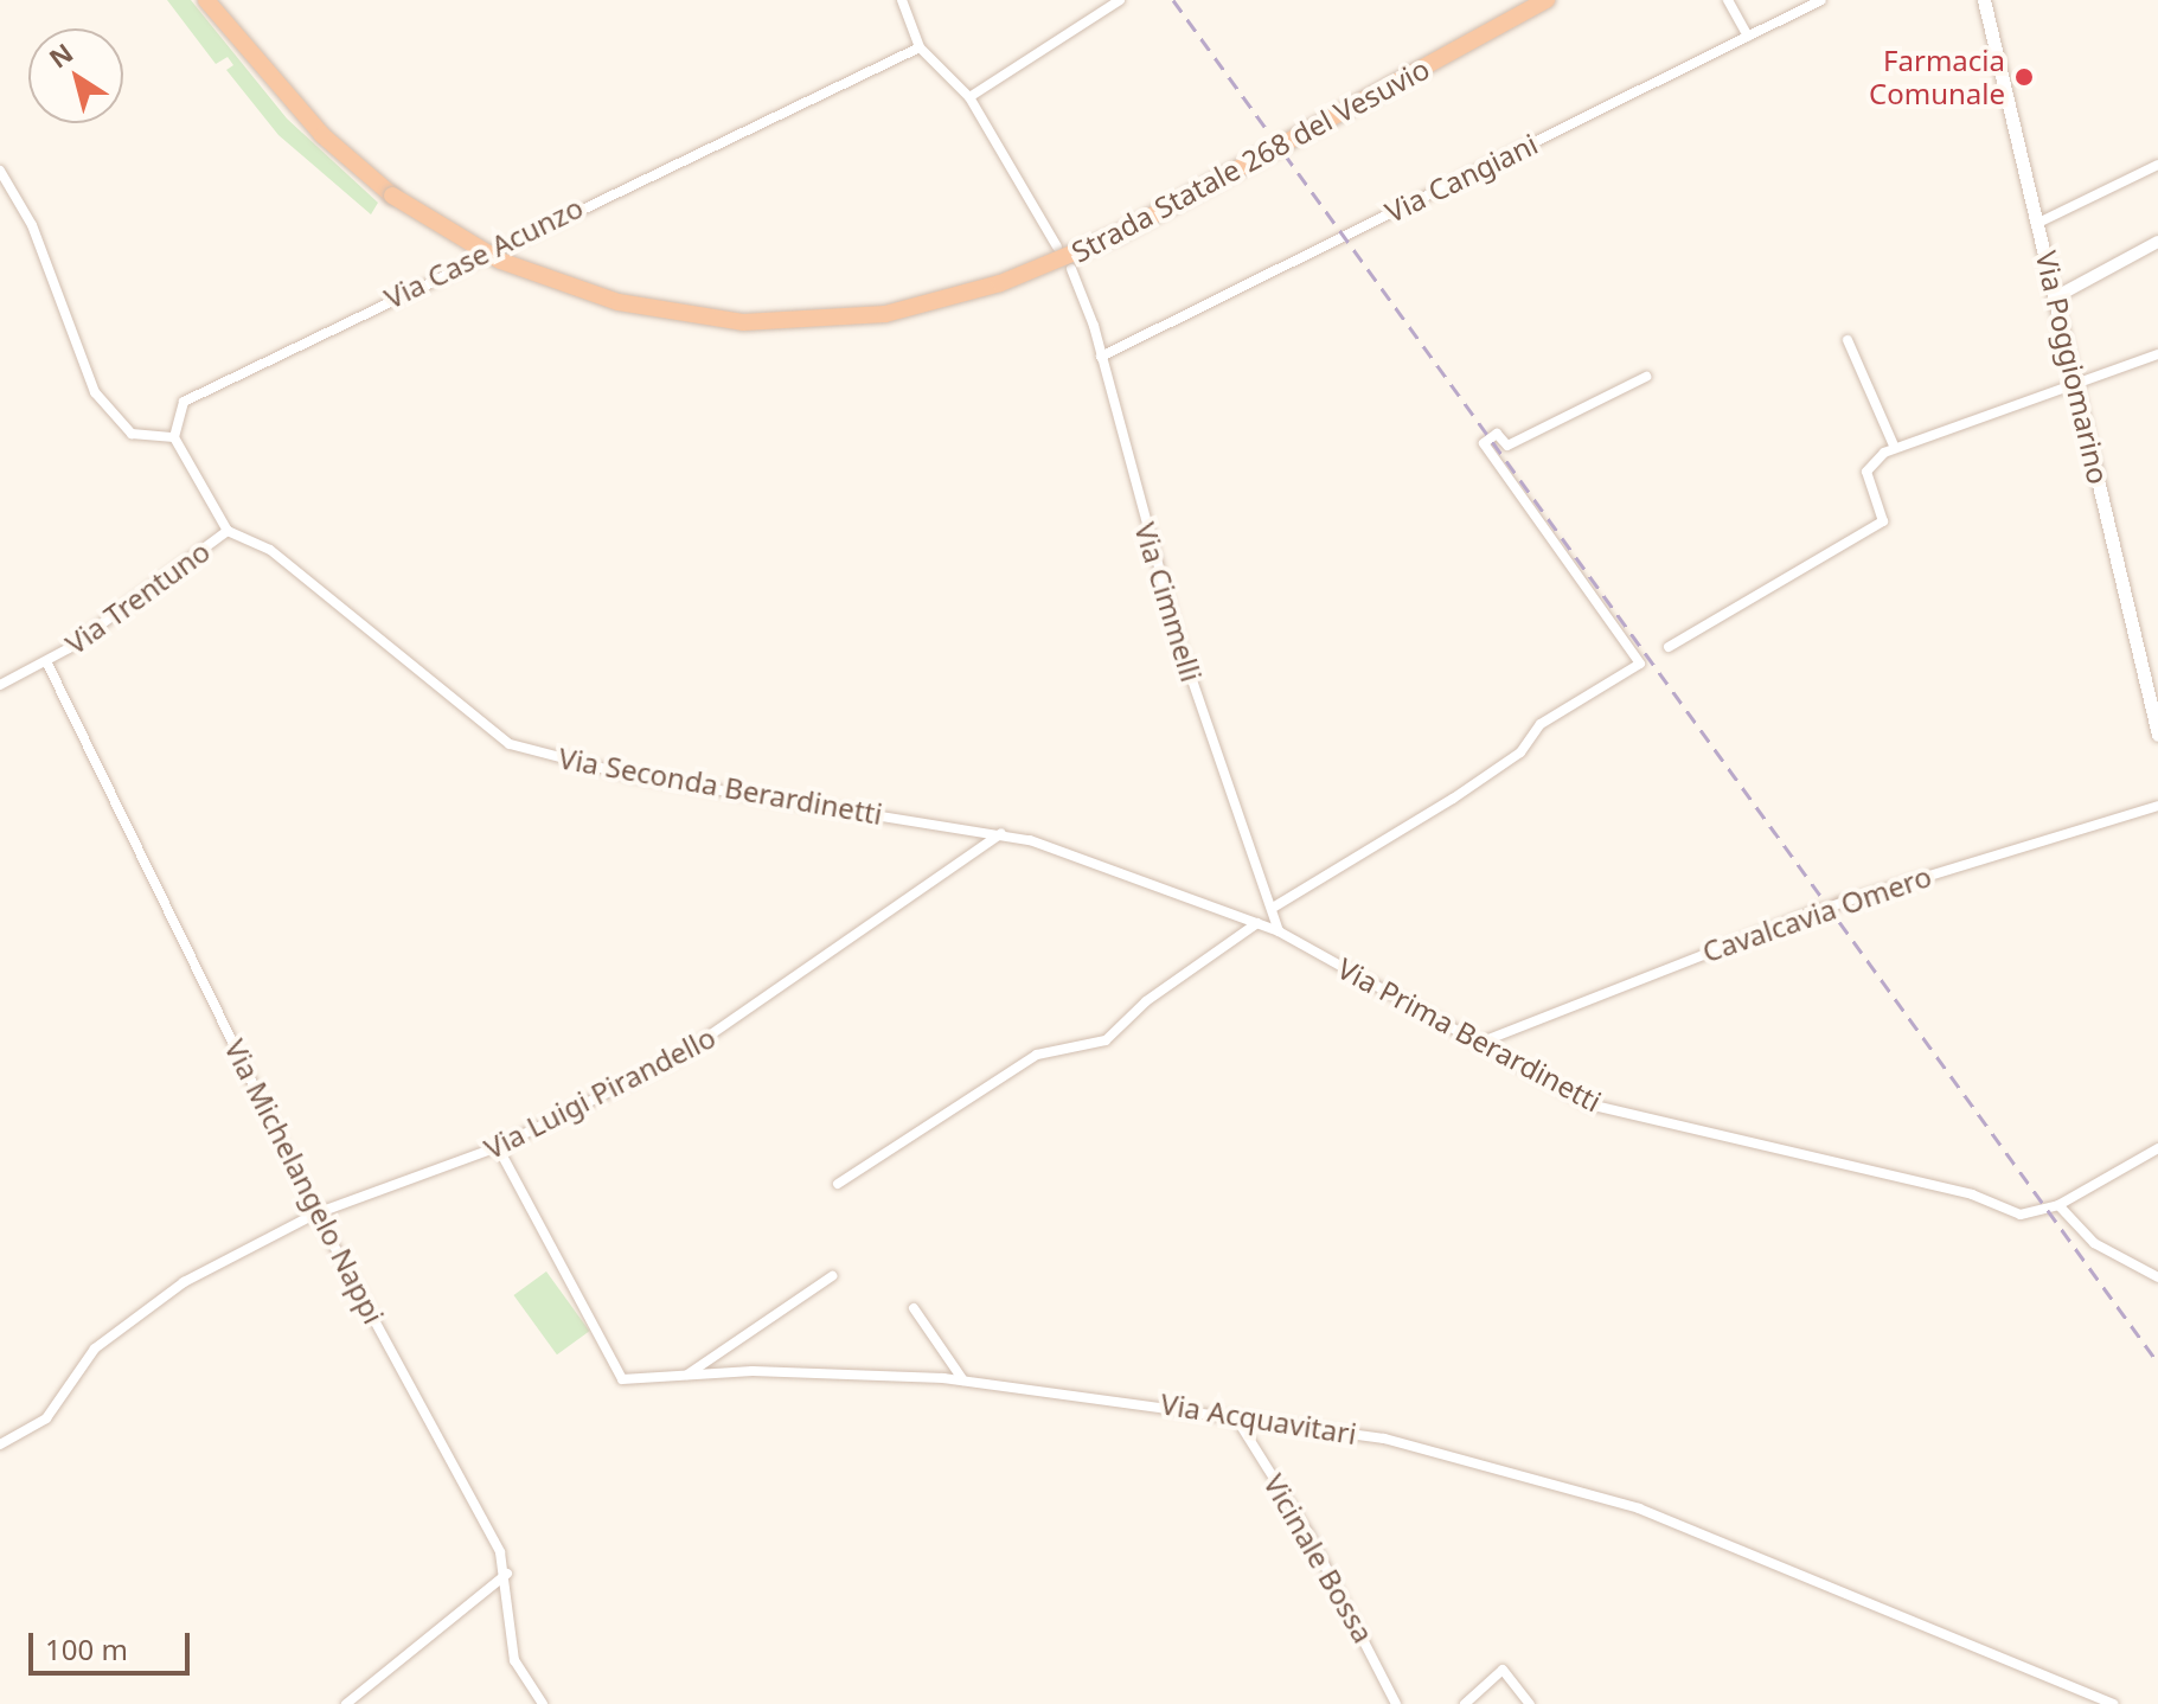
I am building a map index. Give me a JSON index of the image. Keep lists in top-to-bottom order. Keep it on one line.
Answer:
{"streets":{"highway":["Strada Statale 268 del Vesuvio"],"main road":["Via Poggiomarino"],"street":["Via Cangiani","Via Case Acunzo","Via Trentuno","Via Cimmelli","Via Seconda Berardinetti","Cavalcavia Omero","Via Prima Berardinetti","Via Luigi Pirandello","Via Michelangelo Nappi","Via Acquavitari","Vicinale Bossa"]},"crossings":[["Via Cangiani","Via Cimmelli"],["Via Trentuno","Via Seconda Berardinetti"],["Via Trentuno","Via Michelangelo Nappi"],["Via Cimmelli","Via Prima Berardinetti"],["Via Seconda Berardinetti","Via Prima Berardinetti"],["Via Seconda Berardinetti","Via Luigi Pirandello"],["Cavalcavia Omero","Via Prima Berardinetti"],["Via Prima Berardinetti","Via Luigi Pirandello"],["Via Luigi Pirandello","Via Michelangelo Nappi"],["Via Luigi Pirandello","Via Acquavitari"],["Via Acquavitari","Vicinale Bossa"]],"places":["Farmacia Comunale"],"scale_bar":"100 m","north":"top left"}
